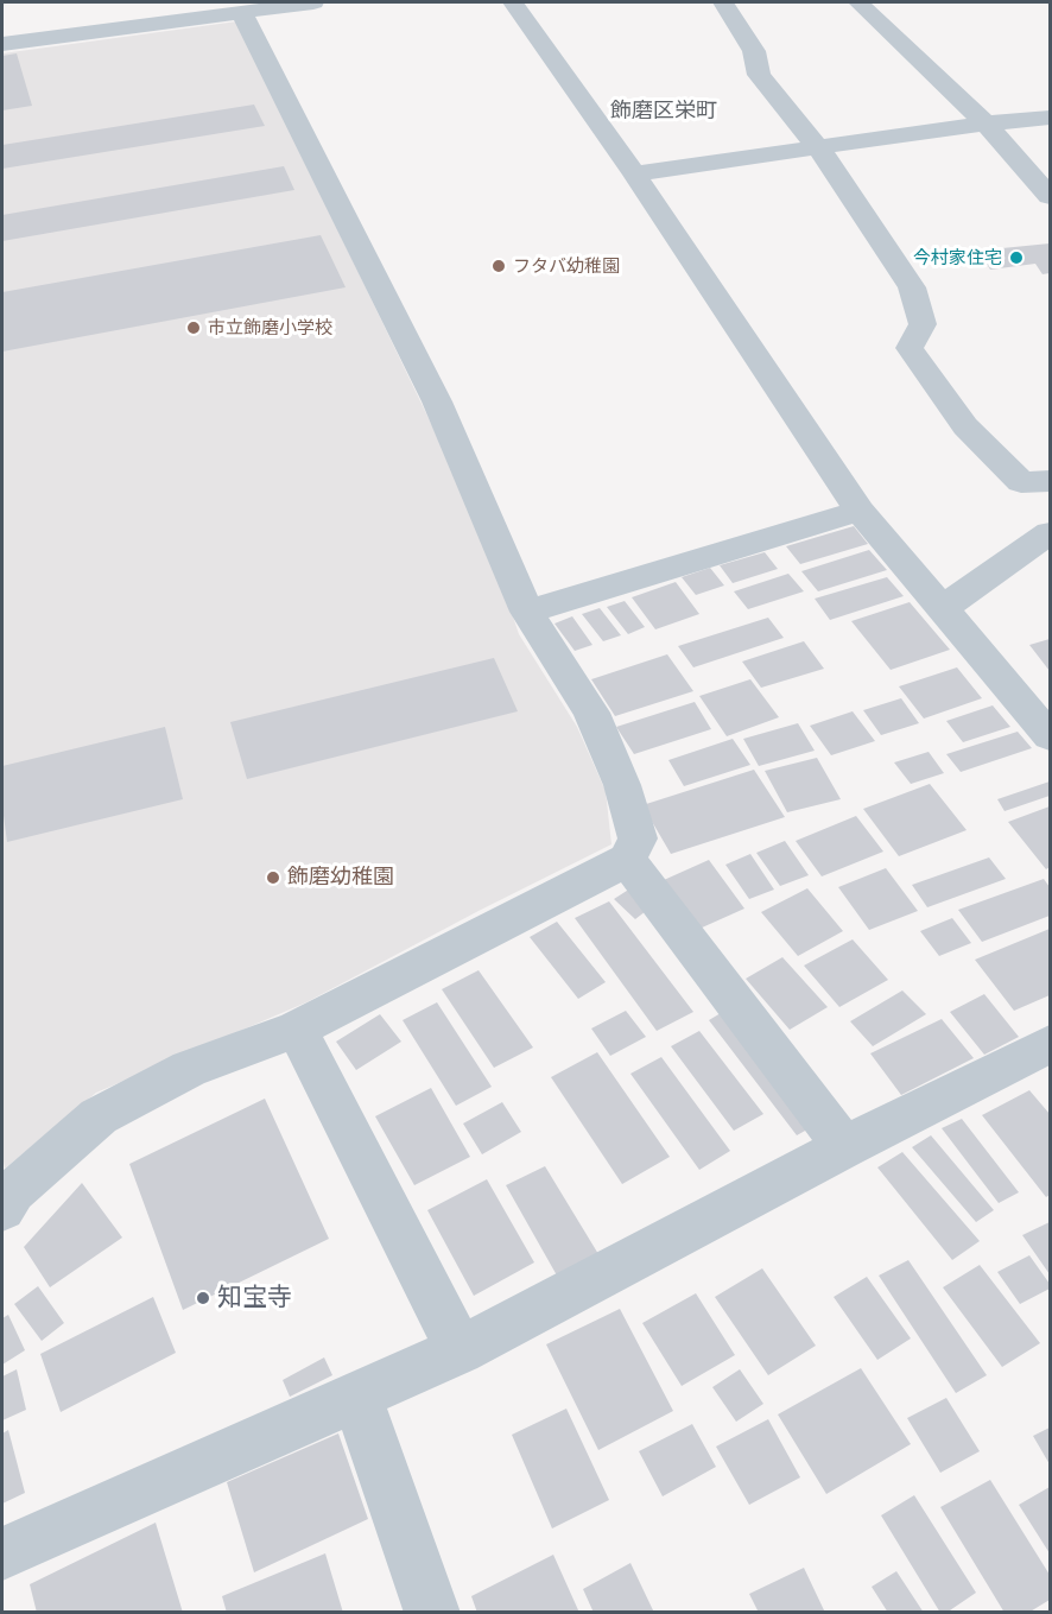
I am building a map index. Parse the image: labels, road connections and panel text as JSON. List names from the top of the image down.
{
  "districts": ["飾磨区栄町"],
  "places": [
    "今村家住宅",
    "フタバ幼稚園",
    "市立飾磨小学校",
    "飾磨幼稚園",
    "知宝寺"
  ]
}
